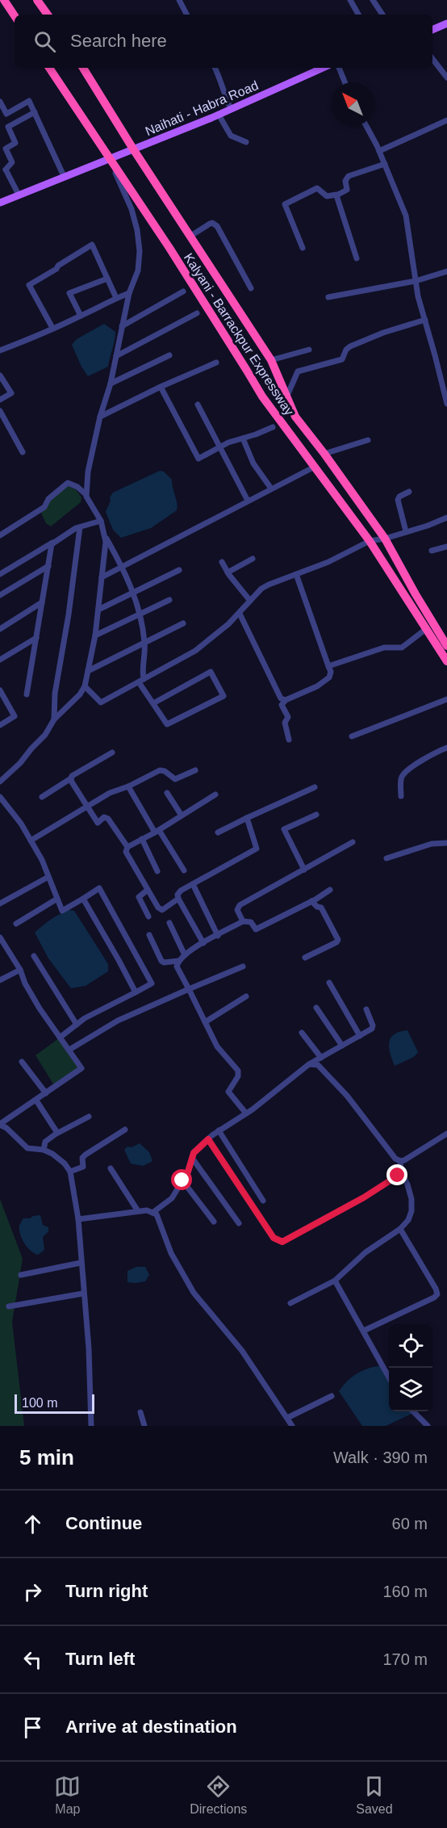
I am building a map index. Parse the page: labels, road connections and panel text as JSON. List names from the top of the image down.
{
  "streets": {
    "highway": ["Kalyani - Barrackpur Expressway"],
    "main road": ["Naihati - Habra Road"]
  },
  "crossings": [
    ["Naihati - Habra Road", "Kalyani - Barrackpur Expressway"]
  ],
  "scale_bar": "100 m",
  "north": "top left",
  "page": {
    "search": "Search here",
    "scale": "100 m",
    "heading": ["5 min", "Walk · 390 m"],
    "list": [
      ["Continue", "60 m"],
      ["Turn right", "160 m"],
      ["Turn left", "170 m"],
      "Arrive at destination"
    ],
    "nav": ["Map", "Directions", "Saved"]
  }
}
